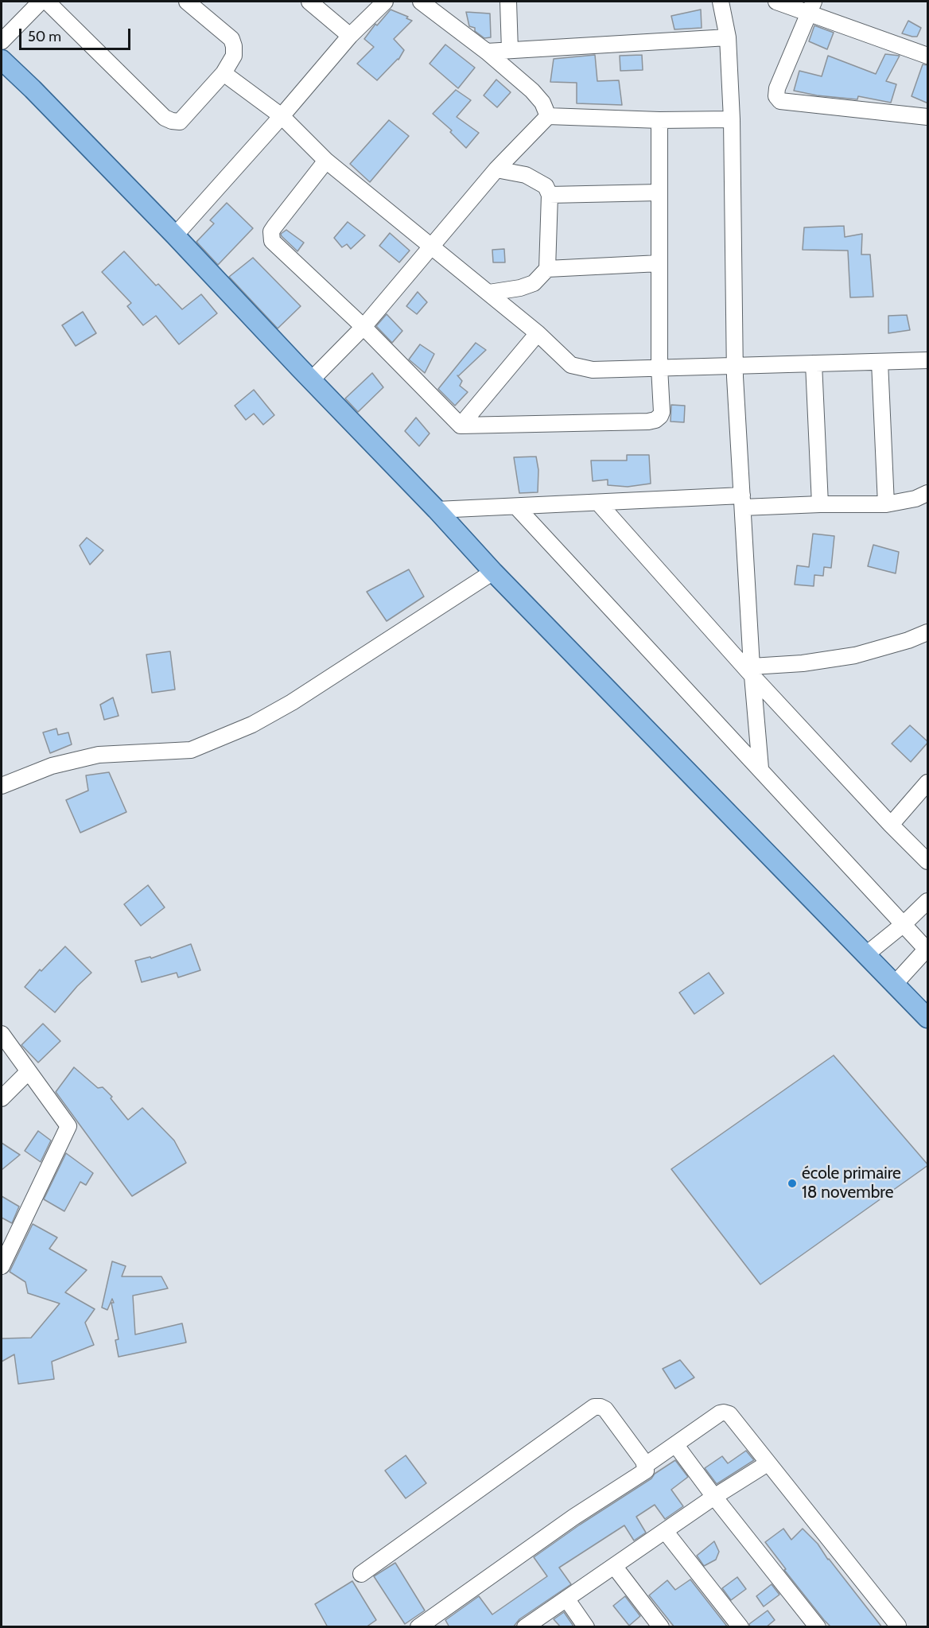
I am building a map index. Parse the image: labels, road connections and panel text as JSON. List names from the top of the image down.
{
  "places": ["école primaire 18 novembre"],
  "scale_bar": "50 m"
}
